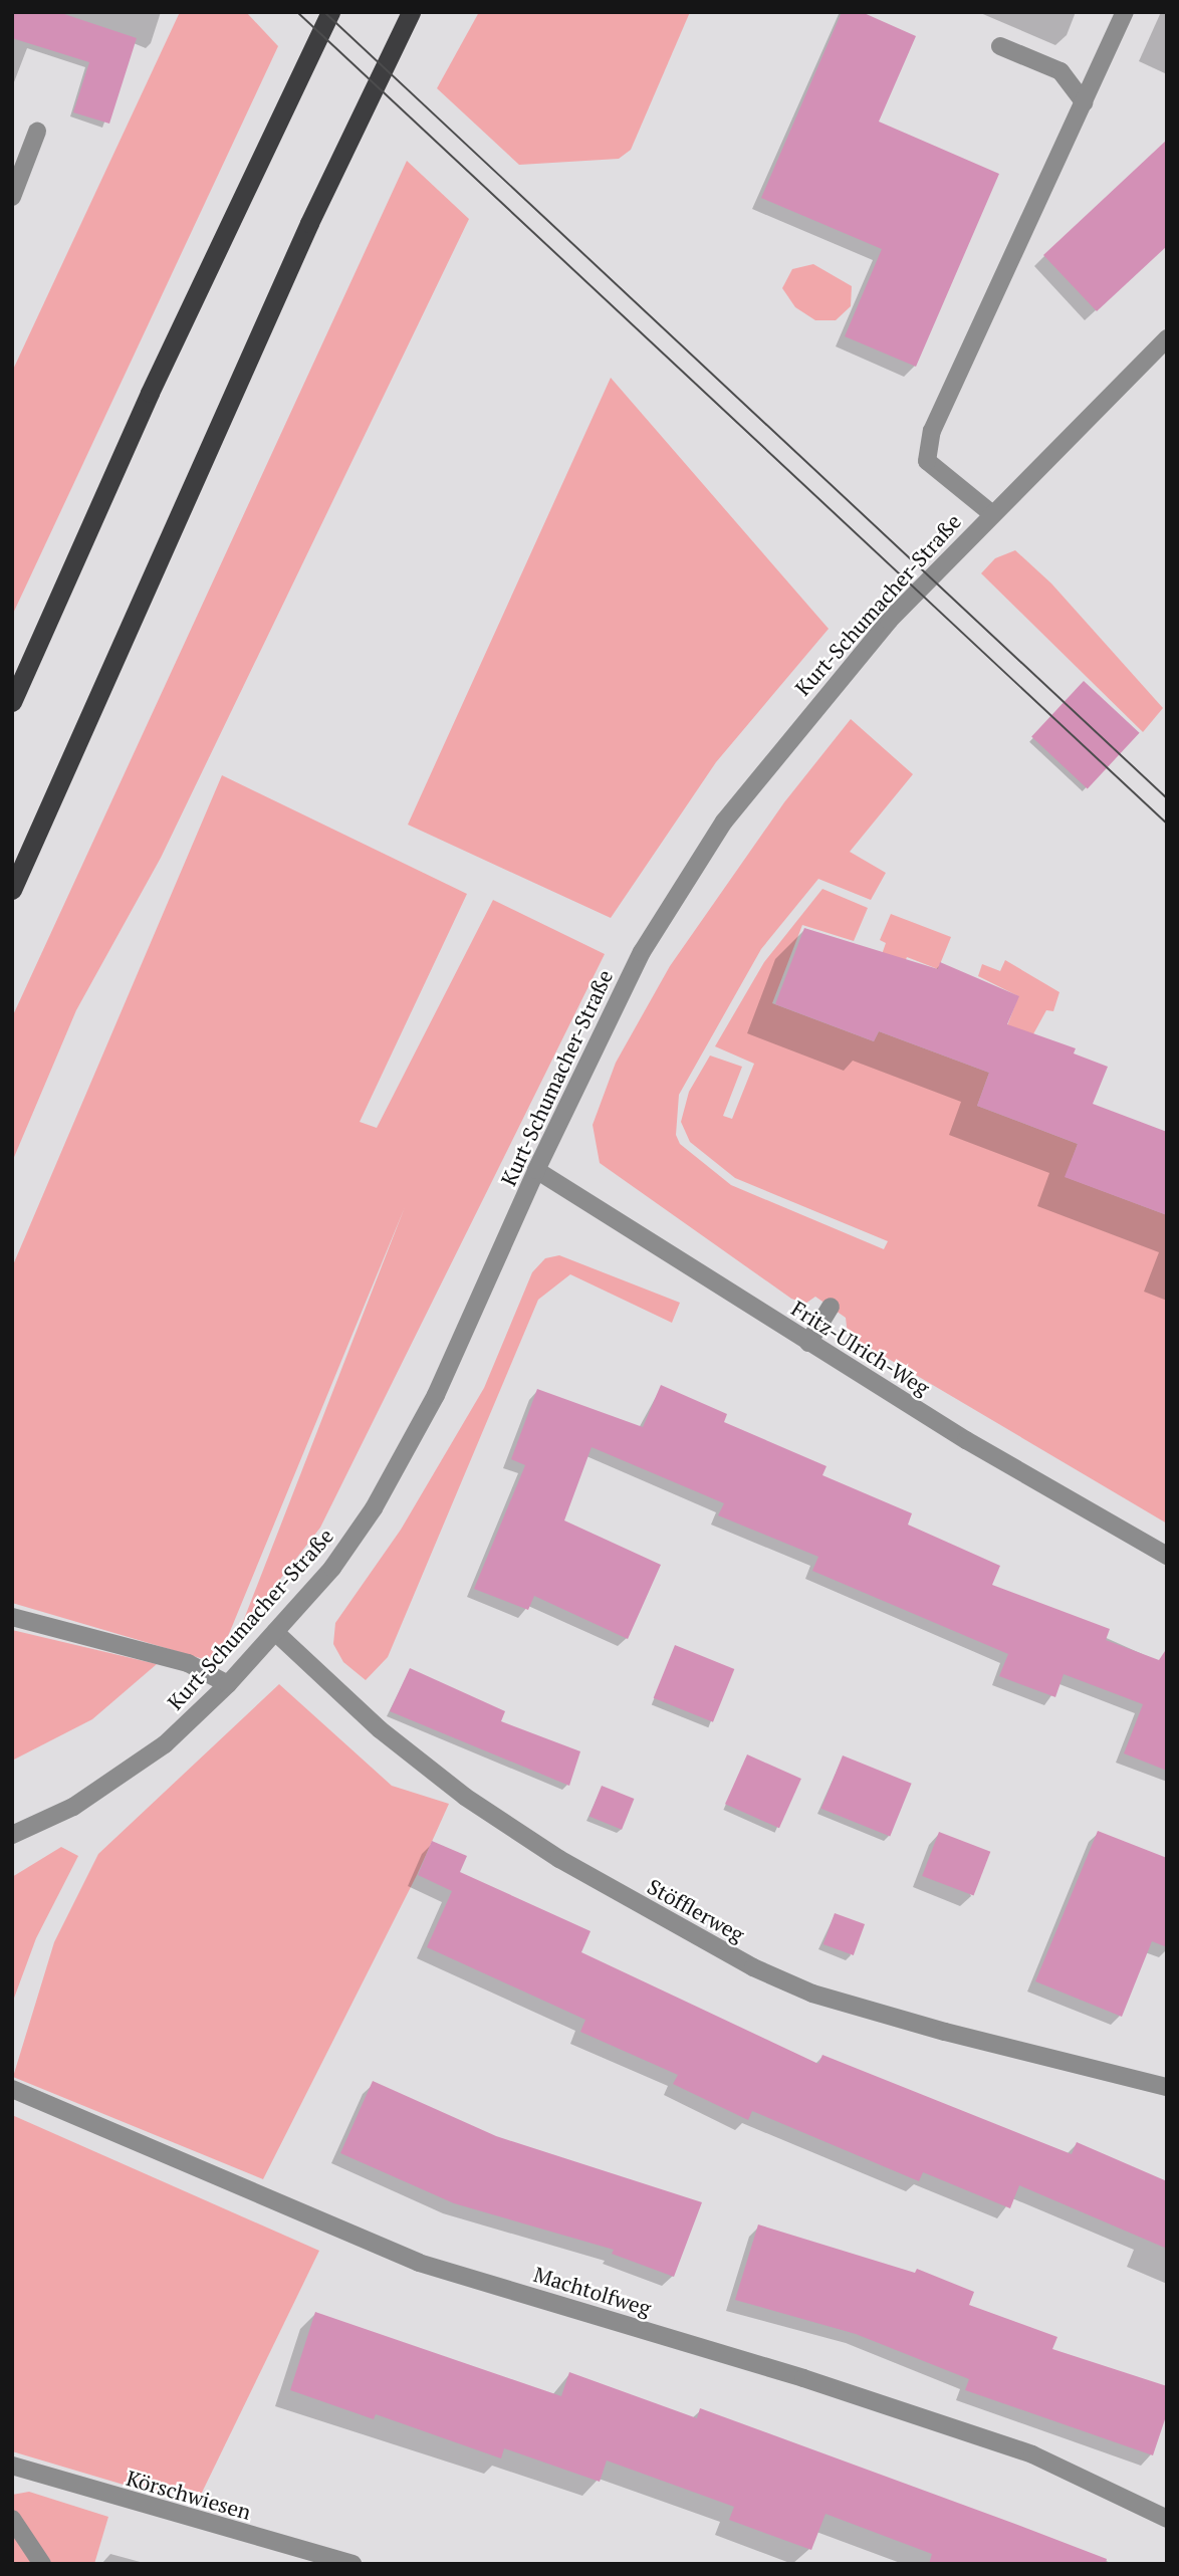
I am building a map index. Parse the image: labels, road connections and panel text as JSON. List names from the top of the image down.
{
  "streets": {
    "street": [
      "Kurt-Schumacher-Straße",
      "Fritz-Ulrich-Weg",
      "Stöfflerweg",
      "Machtolfweg",
      "Körschwiesen"
    ]
  },
  "crossings": [
    ["Kurt-Schumacher-Straße", "Fritz-Ulrich-Weg"],
    ["Kurt-Schumacher-Straße", "Stöfflerweg"]
  ]
}
